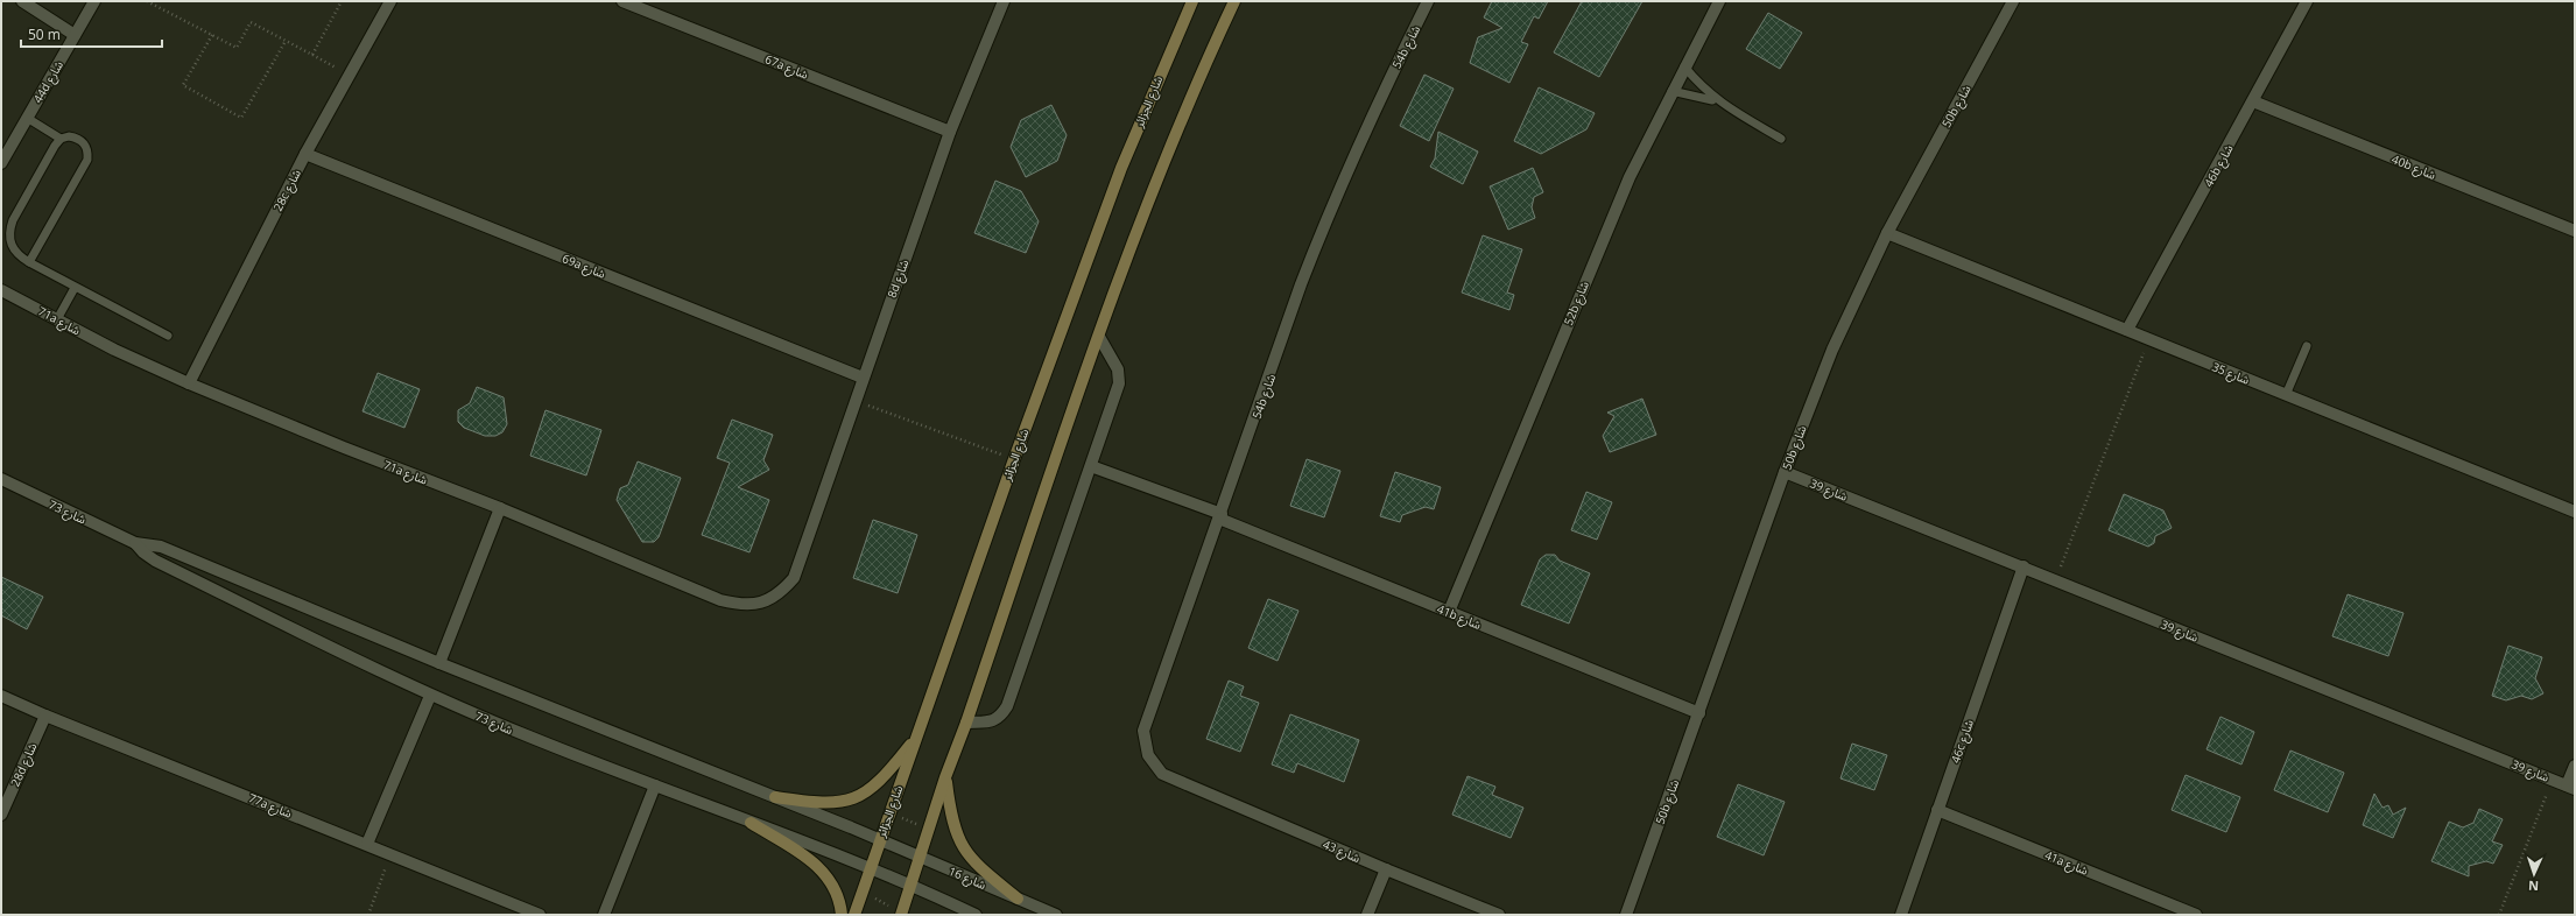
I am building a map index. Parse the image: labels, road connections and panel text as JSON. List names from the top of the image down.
{
  "streets": {
    "main road": ["شارع الجزائر"],
    "street": [
      "54b شارع",
      "67a شارع",
      "44d شارع",
      "50b شارع",
      "46b شارع",
      "40b شارع",
      "28c شارع",
      "69a شارع",
      "8d شارع",
      "52b شارع",
      "71a شارع",
      "شارع 35",
      "شارع 39",
      "شارع 73",
      "41b شارع",
      "46c شارع",
      "28d شارع",
      "77a شارع",
      "شارع 43",
      "41a شارع",
      "شارع 16"
    ]
  },
  "crossings": [
    ["54b شارع", "41b شارع"],
    ["54b شارع", "شارع 43"],
    ["67a شارع", "8d شارع"],
    ["شارع الجزائر", "شارع 73"],
    ["شارع الجزائر", "شارع 16"],
    ["50b شارع", "شارع 35"],
    ["50b شارع", "شارع 39"],
    ["50b شارع", "41b شارع"],
    ["46b شارع", "40b شارع"],
    ["46b شارع", "شارع 35"],
    ["28c شارع", "69a شارع"],
    ["28c شارع", "71a شارع"],
    ["69a شارع", "8d شارع"],
    ["8d شارع", "71a شارع"],
    ["52b شارع", "41b شارع"],
    ["شارع 39", "46c شارع"],
    ["شارع 73", "شارع 16"],
    ["46c شارع", "41a شارع"],
    ["28d شارع", "77a شارع"]
  ],
  "scale_bar": "50 m",
  "north": "bottom"
}
